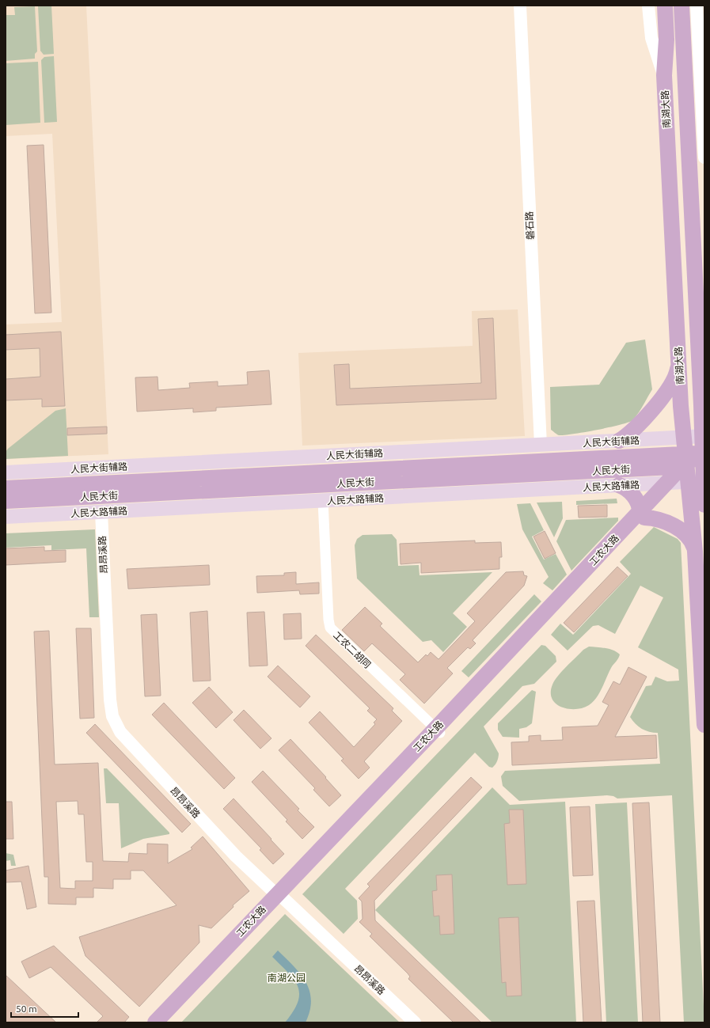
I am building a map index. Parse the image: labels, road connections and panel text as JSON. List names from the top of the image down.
{
  "streets": {
    "main road": [
      "南湖大路",
      "人民大街辅路",
      "人民大街",
      "人民大路辅路",
      "工农大路"
    ],
    "street": ["磐石路", "昂昂溪路", "工农二胡同"]
  },
  "crossings": [
    ["南湖大路", "人民大街辅路"],
    ["南湖大路", "人民大街"],
    ["南湖大路", "人民大路辅路"],
    ["南湖大路", "工农大路"],
    ["磐石路", "人民大街辅路"],
    ["人民大街", "人民大路辅路"],
    ["人民大街", "工农大路"],
    ["人民大路辅路", "工农大路"],
    ["人民大路辅路", "昂昂溪路"],
    ["人民大路辅路", "工农二胡同"],
    ["工农大路", "昂昂溪路"],
    ["工农大路", "工农二胡同"]
  ],
  "parks": ["南湖公园"],
  "scale_bar": "50 m"
}
